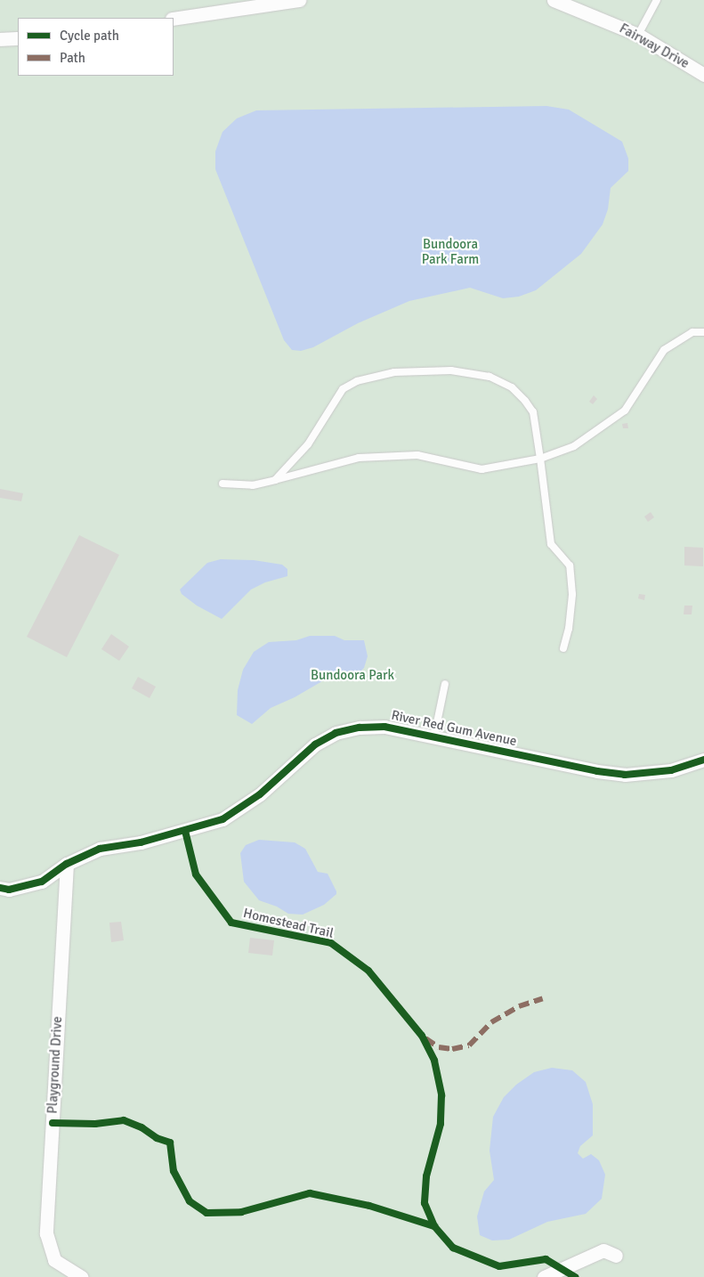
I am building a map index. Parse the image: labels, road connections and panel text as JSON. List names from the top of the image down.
{
  "streets": {
    "street": ["Fairway Drive", "River Red Gum Avenue", "Playground Drive"],
    "cycle path": ["Homestead Trail"]
  },
  "crossings": [
    ["River Red Gum Avenue", "Playground Drive"]
  ],
  "parks": ["Bundoora Park Farm", "Bundoora Park"],
  "legend": ["Cycle path", "Path"]
}
